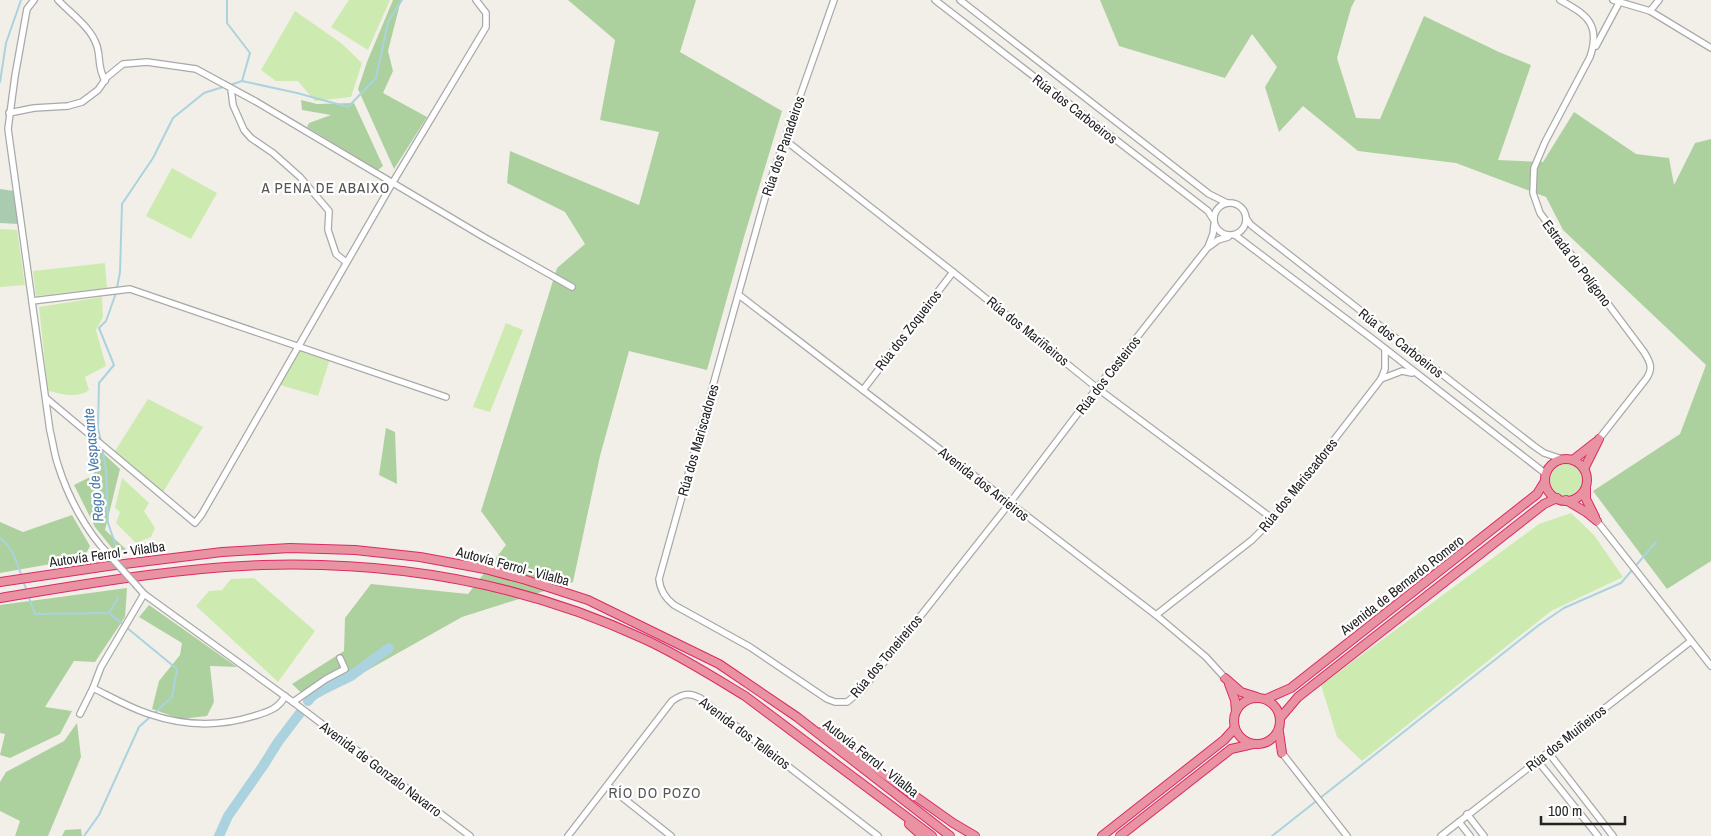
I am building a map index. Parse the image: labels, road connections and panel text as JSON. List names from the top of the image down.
{
  "streets": {
    "highway": ["Autovía Ferrol - Vilalba", "Avenida de Bernardo Romero"],
    "street": [
      "Rúa dos Carboeiros",
      "Rúa dos Panadeiros",
      "Estrada do Polígono",
      "Rúa dos Zoqueiros",
      "Rúa dos Mariñeiros",
      "Rúa dos Cesteiros",
      "Rúa dos Mariscadores",
      "Avenida dos Arrieiros",
      "Rúa dos Toneireiros",
      "Avenida dos Telleiros",
      "Rúa dos Muiñeiros",
      "Avenida de Gonzalo Navarro"
    ]
  },
  "crossings": [
    ["Rúa dos Carboeiros", "Rúa dos Cesteiros"],
    ["Rúa dos Carboeiros", "Rúa dos Mariscadores"],
    ["Rúa dos Carboeiros", "Avenida de Bernardo Romero"],
    ["Rúa dos Panadeiros", "Rúa dos Mariñeiros"],
    ["Rúa dos Panadeiros", "Rúa dos Mariscadores"],
    ["Rúa dos Panadeiros", "Avenida dos Arrieiros"],
    ["Rúa dos Zoqueiros", "Rúa dos Mariñeiros"],
    ["Rúa dos Zoqueiros", "Avenida dos Arrieiros"],
    ["Rúa dos Mariñeiros", "Rúa dos Cesteiros"],
    ["Rúa dos Mariñeiros", "Rúa dos Mariscadores"],
    ["Rúa dos Cesteiros", "Avenida dos Arrieiros"],
    ["Rúa dos Cesteiros", "Rúa dos Toneireiros"],
    ["Rúa dos Mariscadores", "Avenida dos Arrieiros"],
    ["Rúa dos Mariscadores", "Rúa dos Toneireiros"],
    ["Avenida dos Arrieiros", "Rúa dos Toneireiros"]
  ],
  "districts": ["A PENA DE ABAIXO", "RÍO DO POZO"],
  "water": ["Rego de Vespasante"],
  "scale_bar": "100 m"
}
